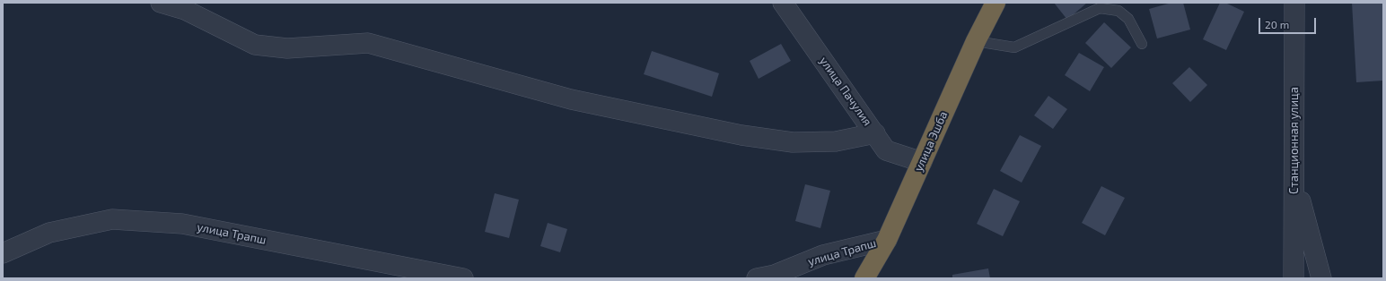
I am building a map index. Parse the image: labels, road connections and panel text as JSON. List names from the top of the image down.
{
  "streets": {
    "highway": ["улица Эшба"],
    "street": ["улица Пачулия", "Станционная улица", "улица Трапш"]
  },
  "crossings": [
    ["улица Пачулия", "улица Эшба"],
    ["улица Эшба", "улица Трапш"]
  ],
  "scale_bar": "20 m"
}
